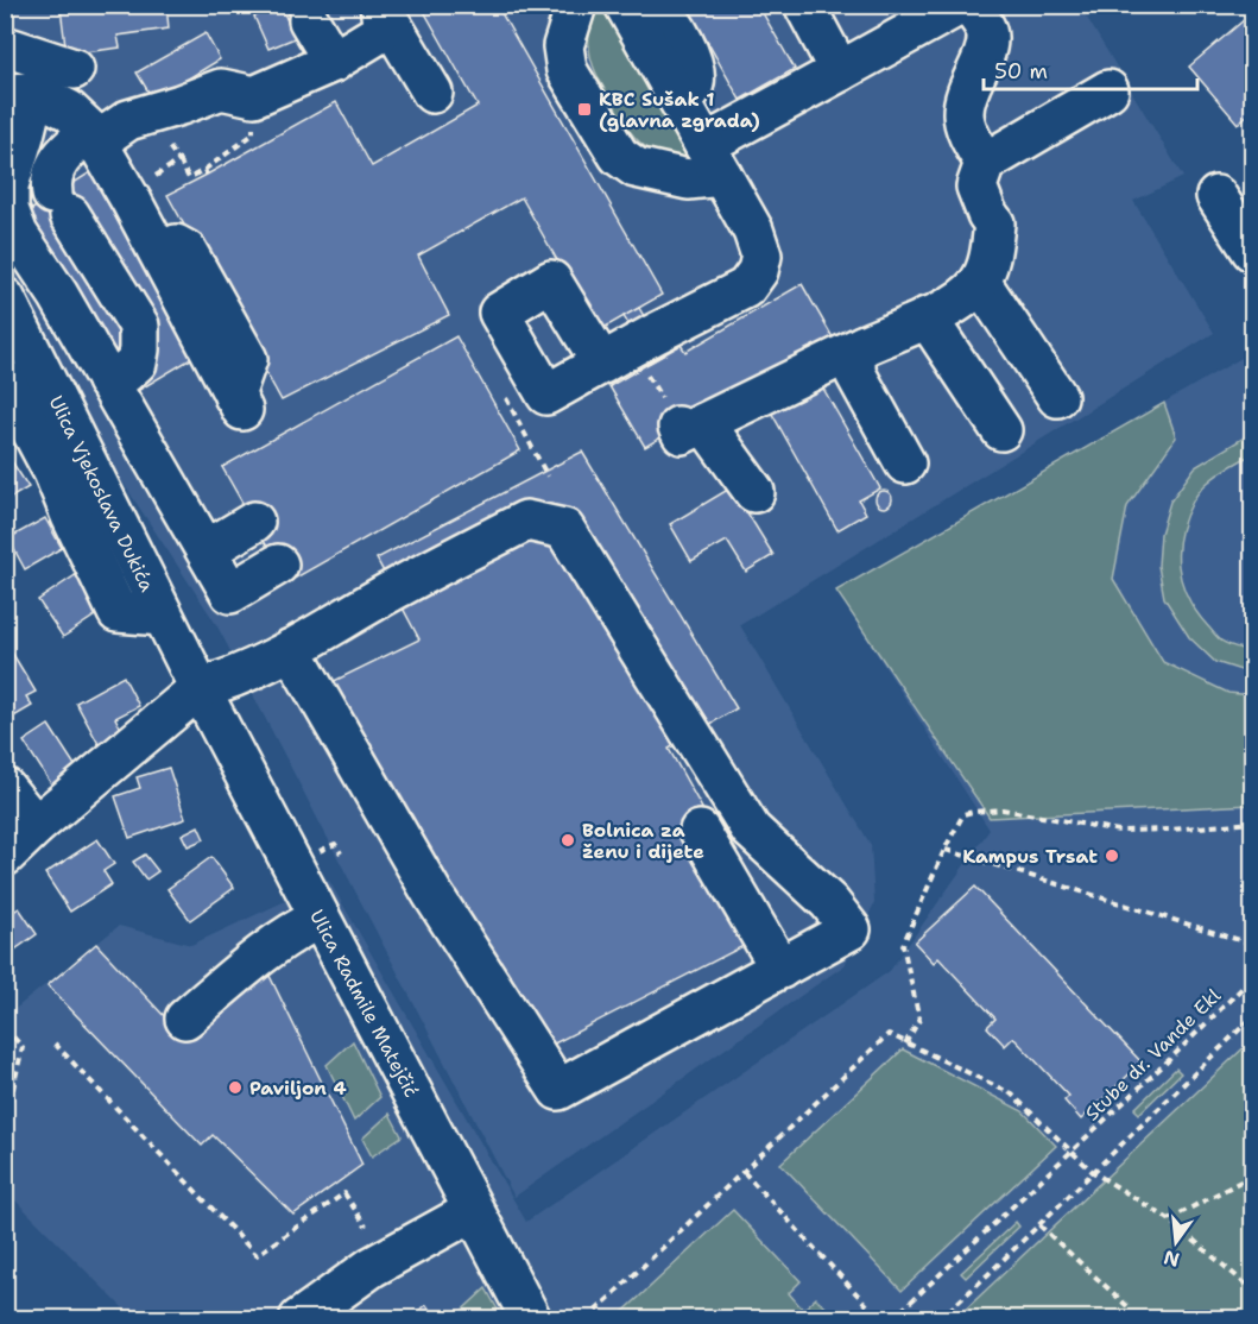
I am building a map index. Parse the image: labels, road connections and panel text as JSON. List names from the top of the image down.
{
  "streets": {
    "street": ["Ulica Vjekoslava Dukića", "Ulica Radmile Matejčić"],
    "path": ["Stube dr. Vande Ekl"]
  },
  "crossings": [
    ["Ulica Vjekoslava Dukića", "Ulica Radmile Matejčić"]
  ],
  "places": {
    "transit": ["KBC Sušak 1 (glavna zgrada)"],
    "other": ["Bolnica za ženu i dijete", "Kampus Trsat", "Paviljon 4"]
  },
  "scale_bar": "50 m",
  "north": "bottom"
}
